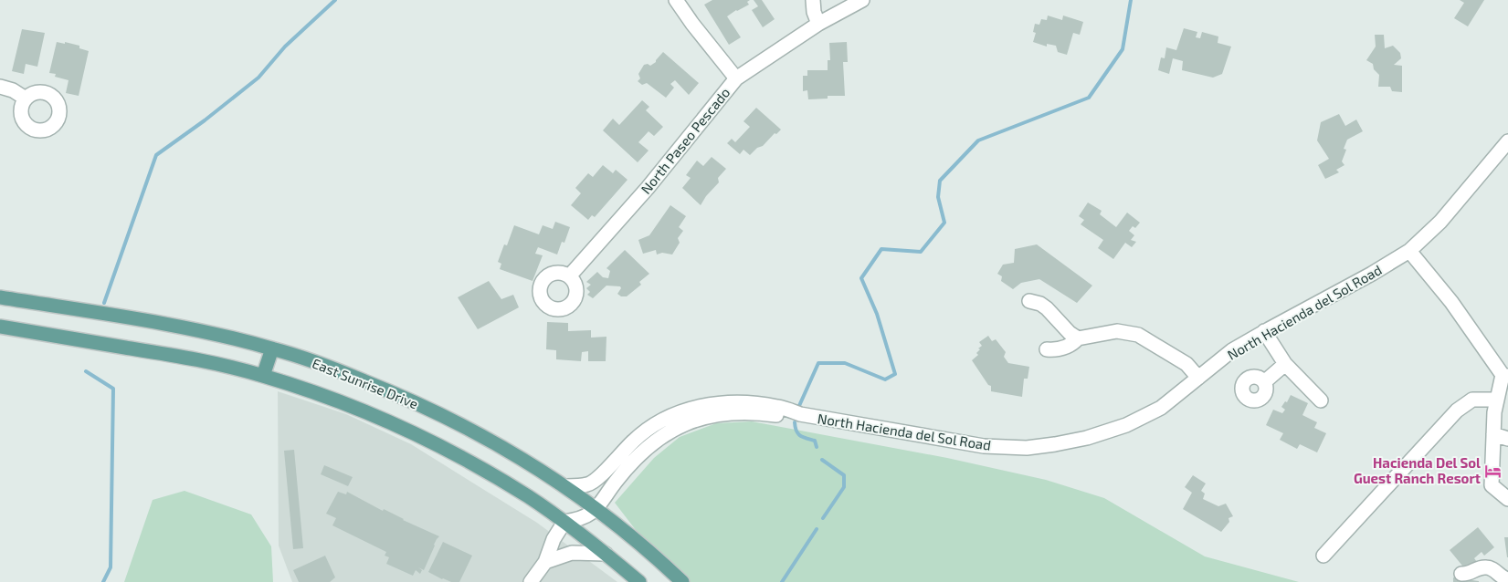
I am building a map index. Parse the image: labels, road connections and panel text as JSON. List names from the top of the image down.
{
  "streets": {
    "main road": ["East Sunrise Drive"],
    "street": ["North Paseo Pescado", "North Hacienda del Sol Road"]
  },
  "crossings": [
    ["North Hacienda del Sol Road", "East Sunrise Drive"]
  ],
  "places": {
    "hotel": ["Hacienda Del Sol Guest Ranch Resort"]
  }
}
